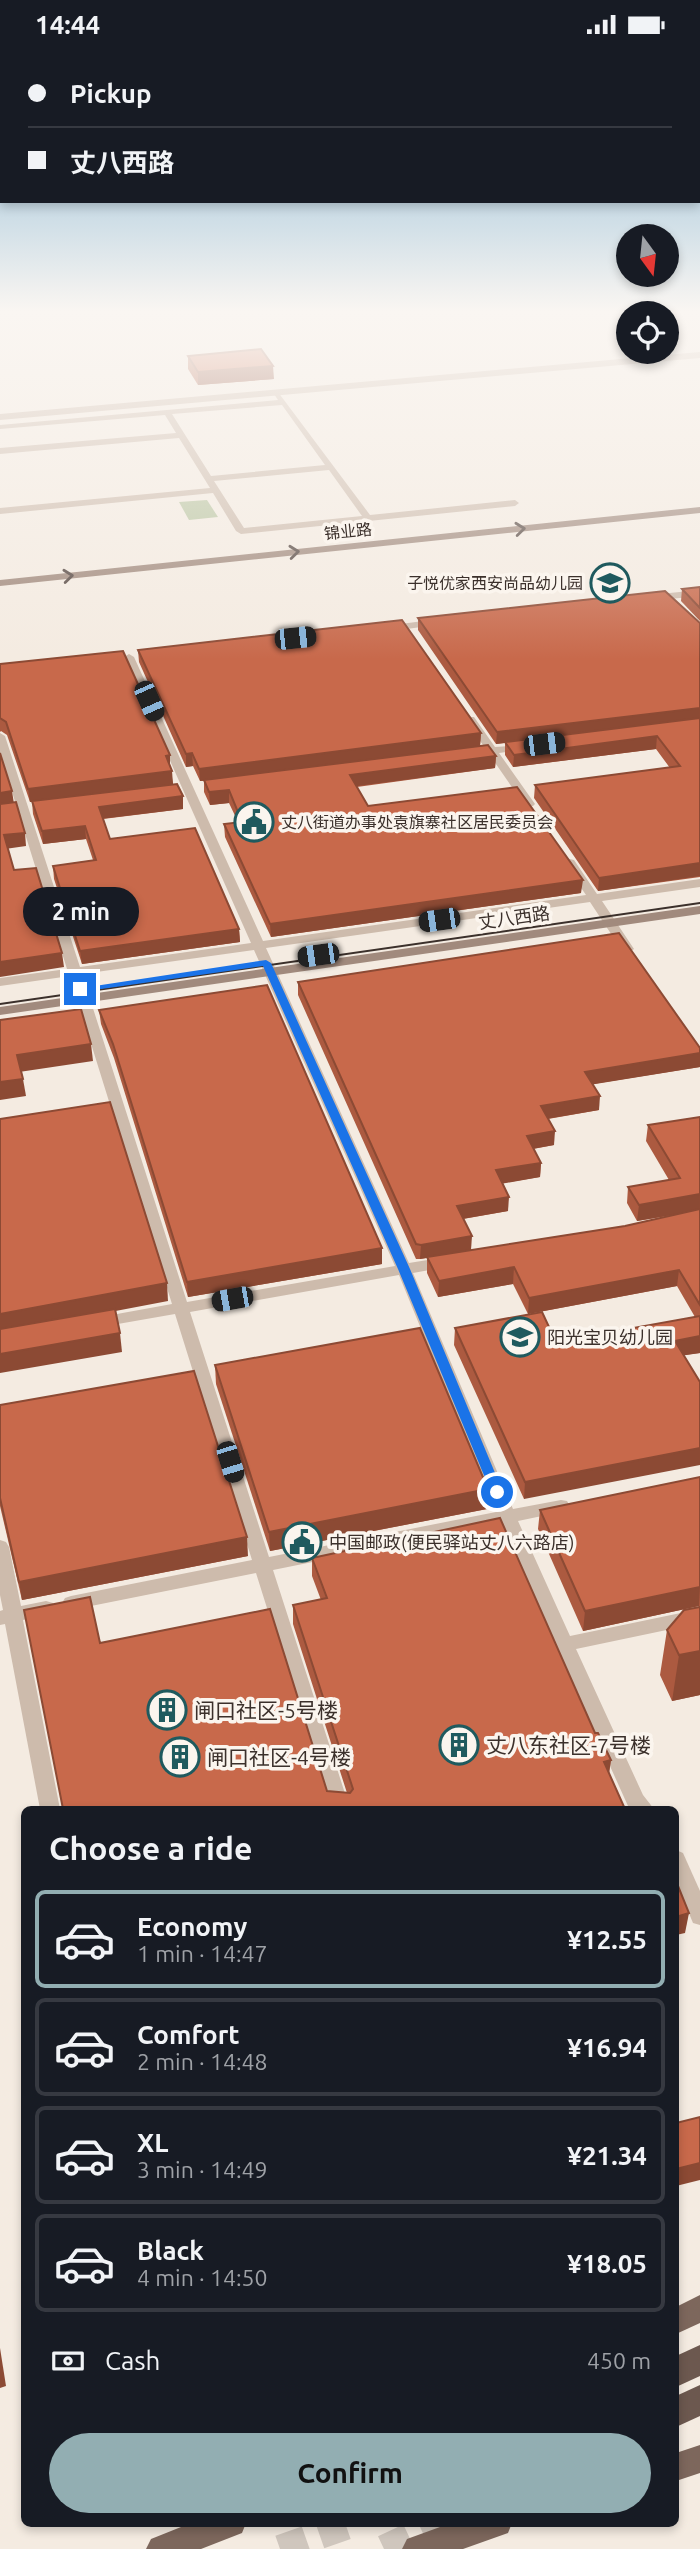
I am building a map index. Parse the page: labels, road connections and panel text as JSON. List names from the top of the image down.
{
  "streets": {
    "main road": ["锦业路", "丈八西路"]
  },
  "places": {
    "school or university": ["子悦优家西安尚品幼儿园", "阳光宝贝幼儿园"],
    "public building": ["丈八街道办事处袁旗寨社区居民委员会", "中国邮政(便民驿站丈八六路店)"],
    "building": ["闸口社区-5号楼", "丈八东社区-7号楼", "闸口社区-4号楼"]
  },
  "north": "bottom",
  "page": {
    "status": "14:44",
    "banner": ["Pickup", "丈八西路"],
    "bubble": "2 min",
    "heading": "Choose a ride",
    "list": [
      {
        "name": "Economy",
        "note": "1 min · 14:47",
        "value": "¥12.55"
      },
      {
        "name": "Comfort",
        "note": "2 min · 14:48",
        "value": "¥16.94"
      },
      {
        "name": "XL",
        "note": "3 min · 14:49",
        "value": "¥21.34"
      },
      {
        "name": "Black",
        "note": "4 min · 14:50",
        "value": "¥18.05"
      }
    ],
    "pay": ["Cash", "450 m"],
    "buttons": "Confirm"
  }
}
